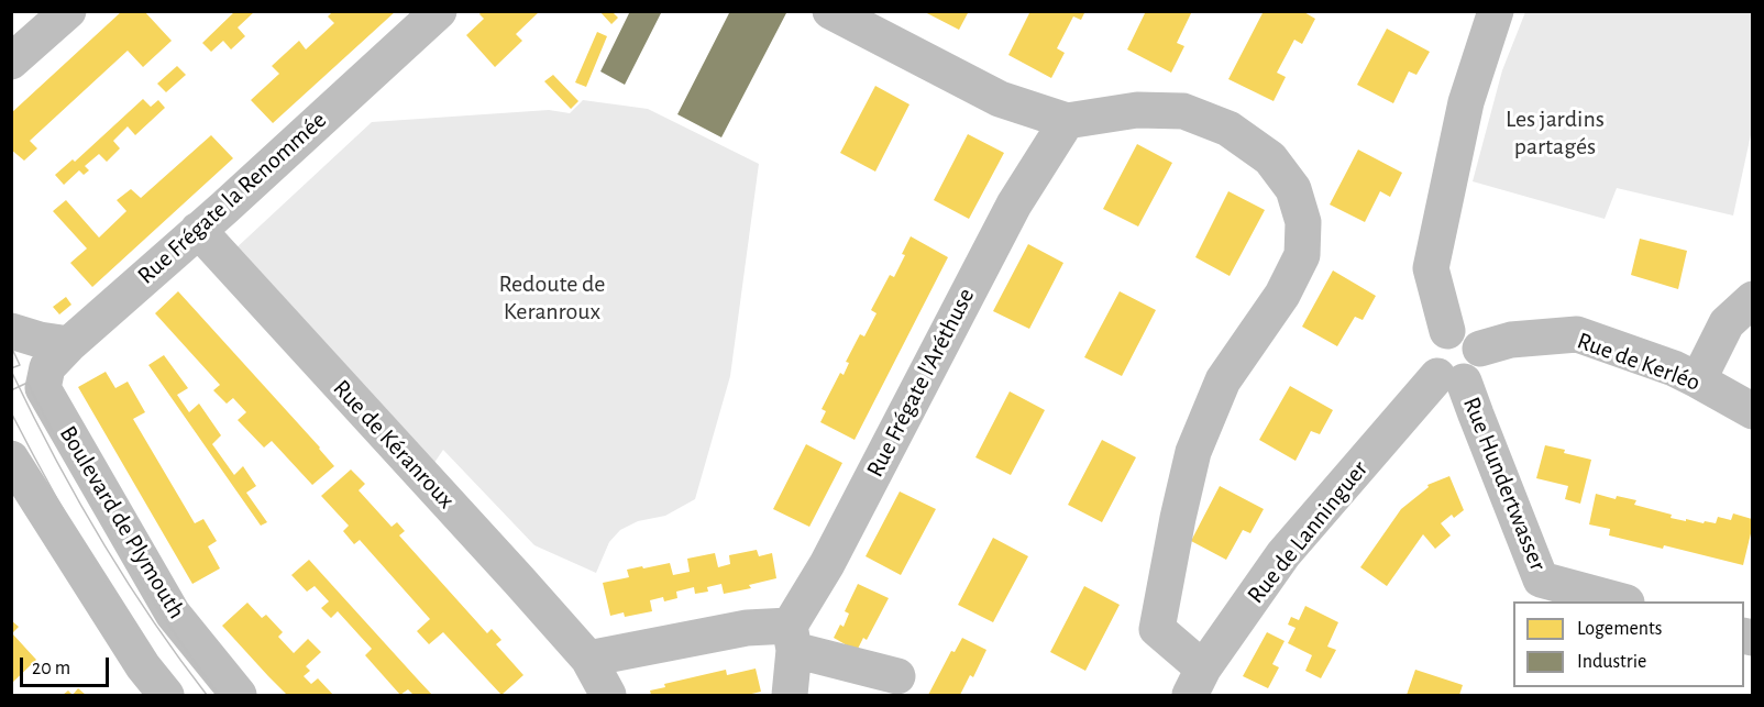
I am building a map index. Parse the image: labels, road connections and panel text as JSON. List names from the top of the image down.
{
  "streets": {
    "street": [
      "Rue Frégate la Renommée",
      "Rue de Kerléo",
      "Rue Frégate l'Aréthuse",
      "Rue de Kéranroux",
      "Rue Hundertwasser",
      "Boulevard de Plymouth",
      "Rue de Lanninguer"
    ]
  },
  "crossings": [
    ["Rue Frégate la Renommée", "Rue de Kéranroux"],
    ["Rue Frégate la Renommée", "Boulevard de Plymouth"],
    ["Rue de Kerléo", "Rue Hundertwasser"],
    ["Rue de Kerléo", "Rue de Lanninguer"],
    ["Rue Hundertwasser", "Rue de Lanninguer"]
  ],
  "parks": ["Les jardins partagés", "Redoute de Keranroux"],
  "legend": ["Logements", "Industrie"],
  "scale_bar": "20 m"
}
